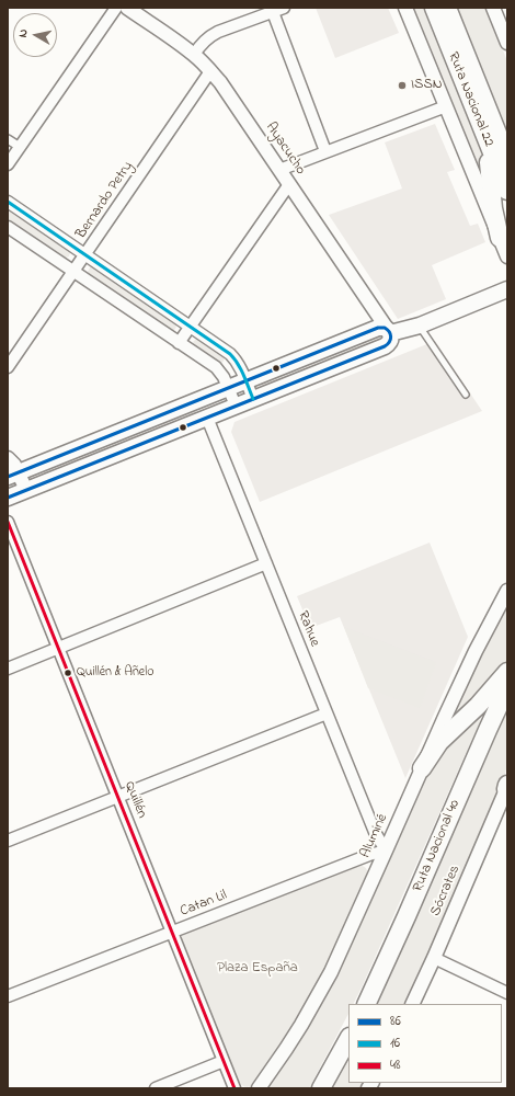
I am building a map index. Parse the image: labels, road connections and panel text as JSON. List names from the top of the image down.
{
  "streets": {
    "main road": ["Ruta Nacional 22", "Ruta Nacional 40"],
    "street": [
      "Ayacucho",
      "Bernardo Petry",
      "Rahue",
      "Quillén",
      "Aluminé",
      "Sócrates",
      "Catan Lil"
    ]
  },
  "crossings": [
    ["Ayacucho", "Bernardo Petry"],
    ["Rahue", "Aluminé"],
    ["Rahue", "Catan Lil"],
    ["Quillén", "Catan Lil"],
    ["Aluminé", "Catan Lil"]
  ],
  "parks": ["Plaza España"],
  "places": ["ISSN", "Quillén & Añelo"],
  "lines": ["transit line 16", "transit line 86", "transit line 48"],
  "legend": ["86", "16", "48"],
  "north": "left"
}
